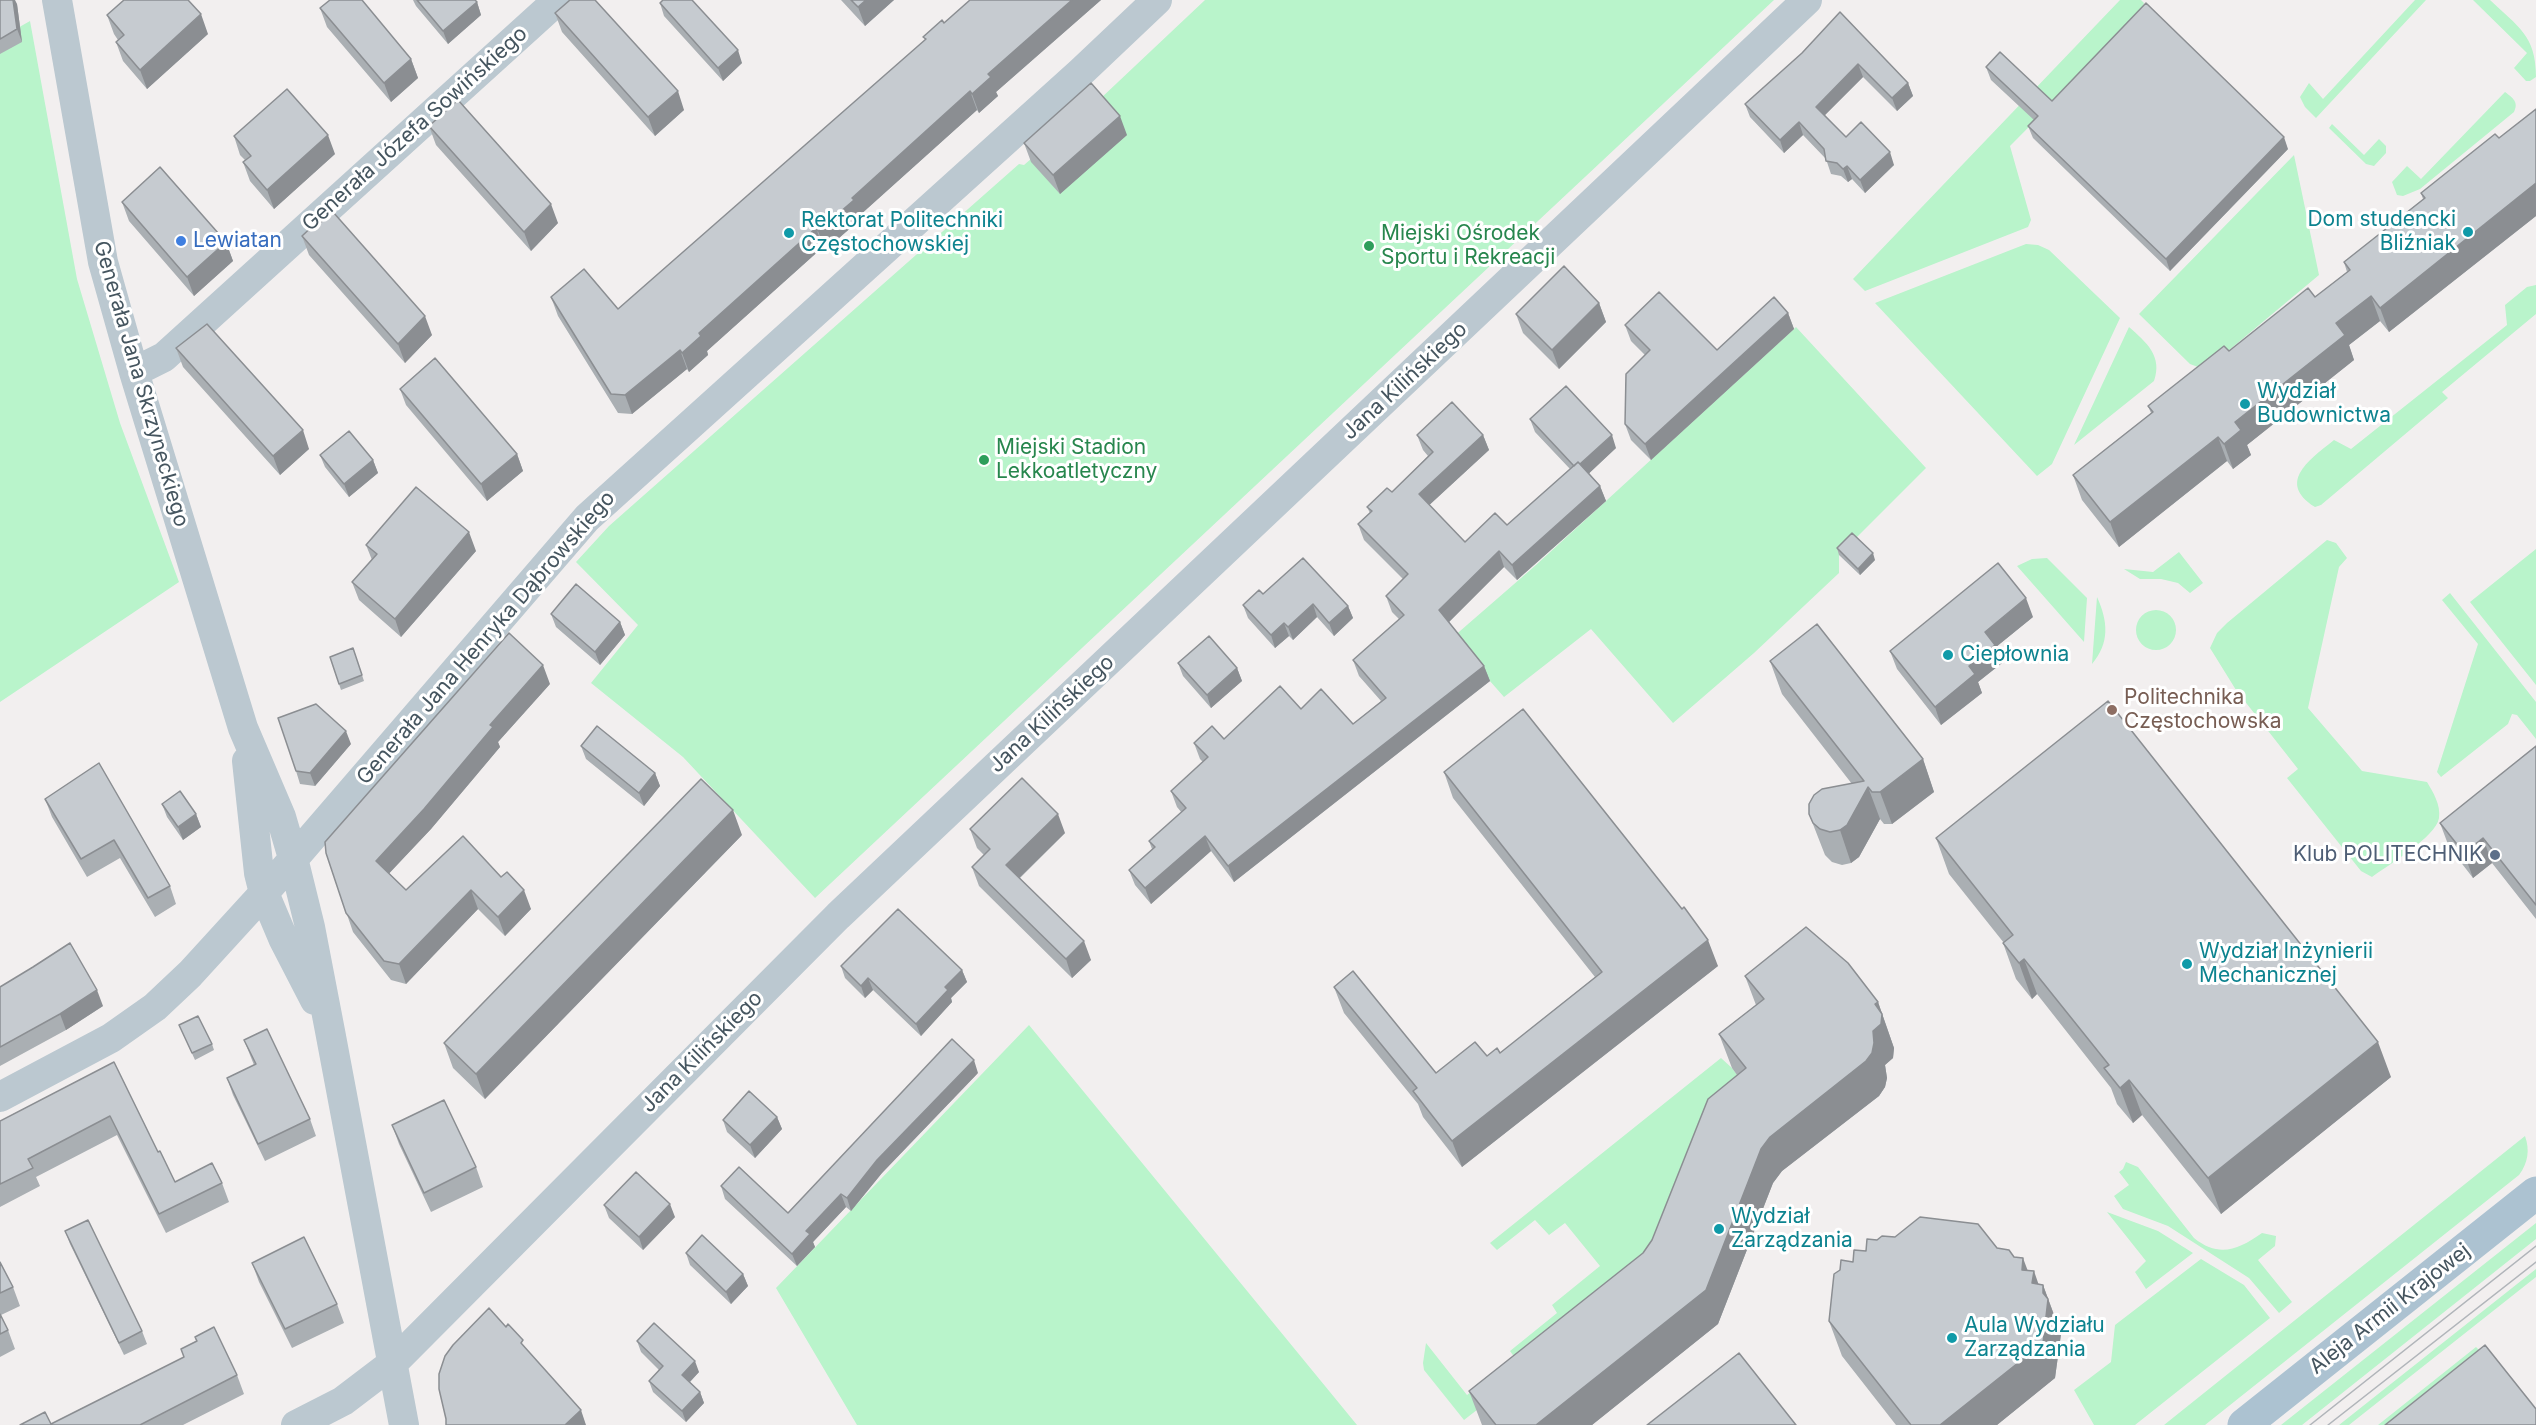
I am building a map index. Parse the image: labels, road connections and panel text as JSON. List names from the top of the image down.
{
  "streets": {
    "main road": ["Aleja Armii Krajowej"],
    "street": [
      "Generała Józefa Sowińskiego",
      "Jana Kilińskiego",
      "Generała Jana Skrzyneckiego",
      "Generała Jana Henryka Dąbrowskiego"
    ]
  },
  "crossings": [
    ["Generała Józefa Sowińskiego", "Generała Jana Skrzyneckiego"],
    ["Jana Kilińskiego", "Generała Jana Skrzyneckiego"],
    ["Generała Jana Skrzyneckiego", "Generała Jana Henryka Dąbrowskiego"]
  ],
  "places": [
    "Dom studencki Bliźniak",
    "Rektorat Politechniki Częstochowskiej",
    "Lewiatan",
    "Miejski Ośrodek Sportu i Rekreacji",
    "Wydział Budownictwa",
    "Miejski Stadion Lekkoatletyczny",
    "Ciepłownia",
    "Politechnika Częstochowska",
    "Klub POLITECHNIK",
    "Wydział Inżynierii Mechanicznej",
    "Wydział Zarządzania",
    "Aula Wydziału Zarządzania"
  ]
}
